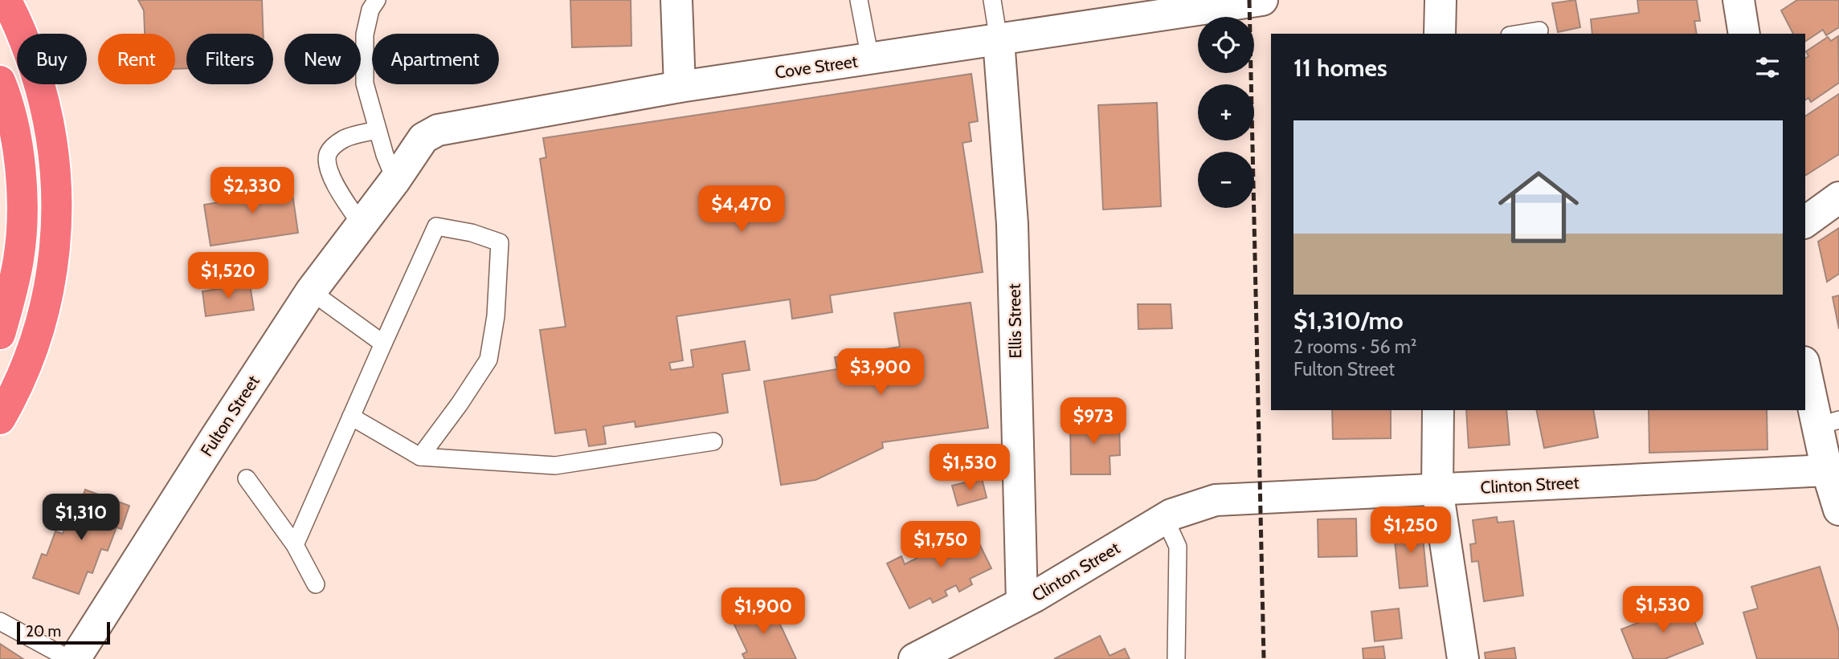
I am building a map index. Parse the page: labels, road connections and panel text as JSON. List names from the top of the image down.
{
  "streets": {
    "street": [
      "Cove Street",
      "Ellis Street",
      "Fulton Street",
      "Clinton Street"
    ]
  },
  "crossings": [
    ["Cove Street", "Ellis Street"],
    ["Cove Street", "Fulton Street"],
    ["Ellis Street", "Clinton Street"]
  ],
  "scale_bar": "20 m",
  "page": {
    "map_buttons": ["+", "−"],
    "chip": [
      "Buy",
      "Rent",
      "Filters",
      "New",
      "Apartment"
    ],
    "heading": "11 homes",
    "list": [
      {
        "name": "$1,310/mo",
        "note": "2 rooms · 56 m² · Fulton Street"
      }
    ],
    "price": [
      "$2,330",
      "$4,470",
      "$1,520",
      "$3,900",
      "$973",
      "$1,530",
      "$1,310",
      "$1,250",
      "$1,750",
      "$1,530",
      "$1,900"
    ],
    "scale": "20 m"
  }
}
